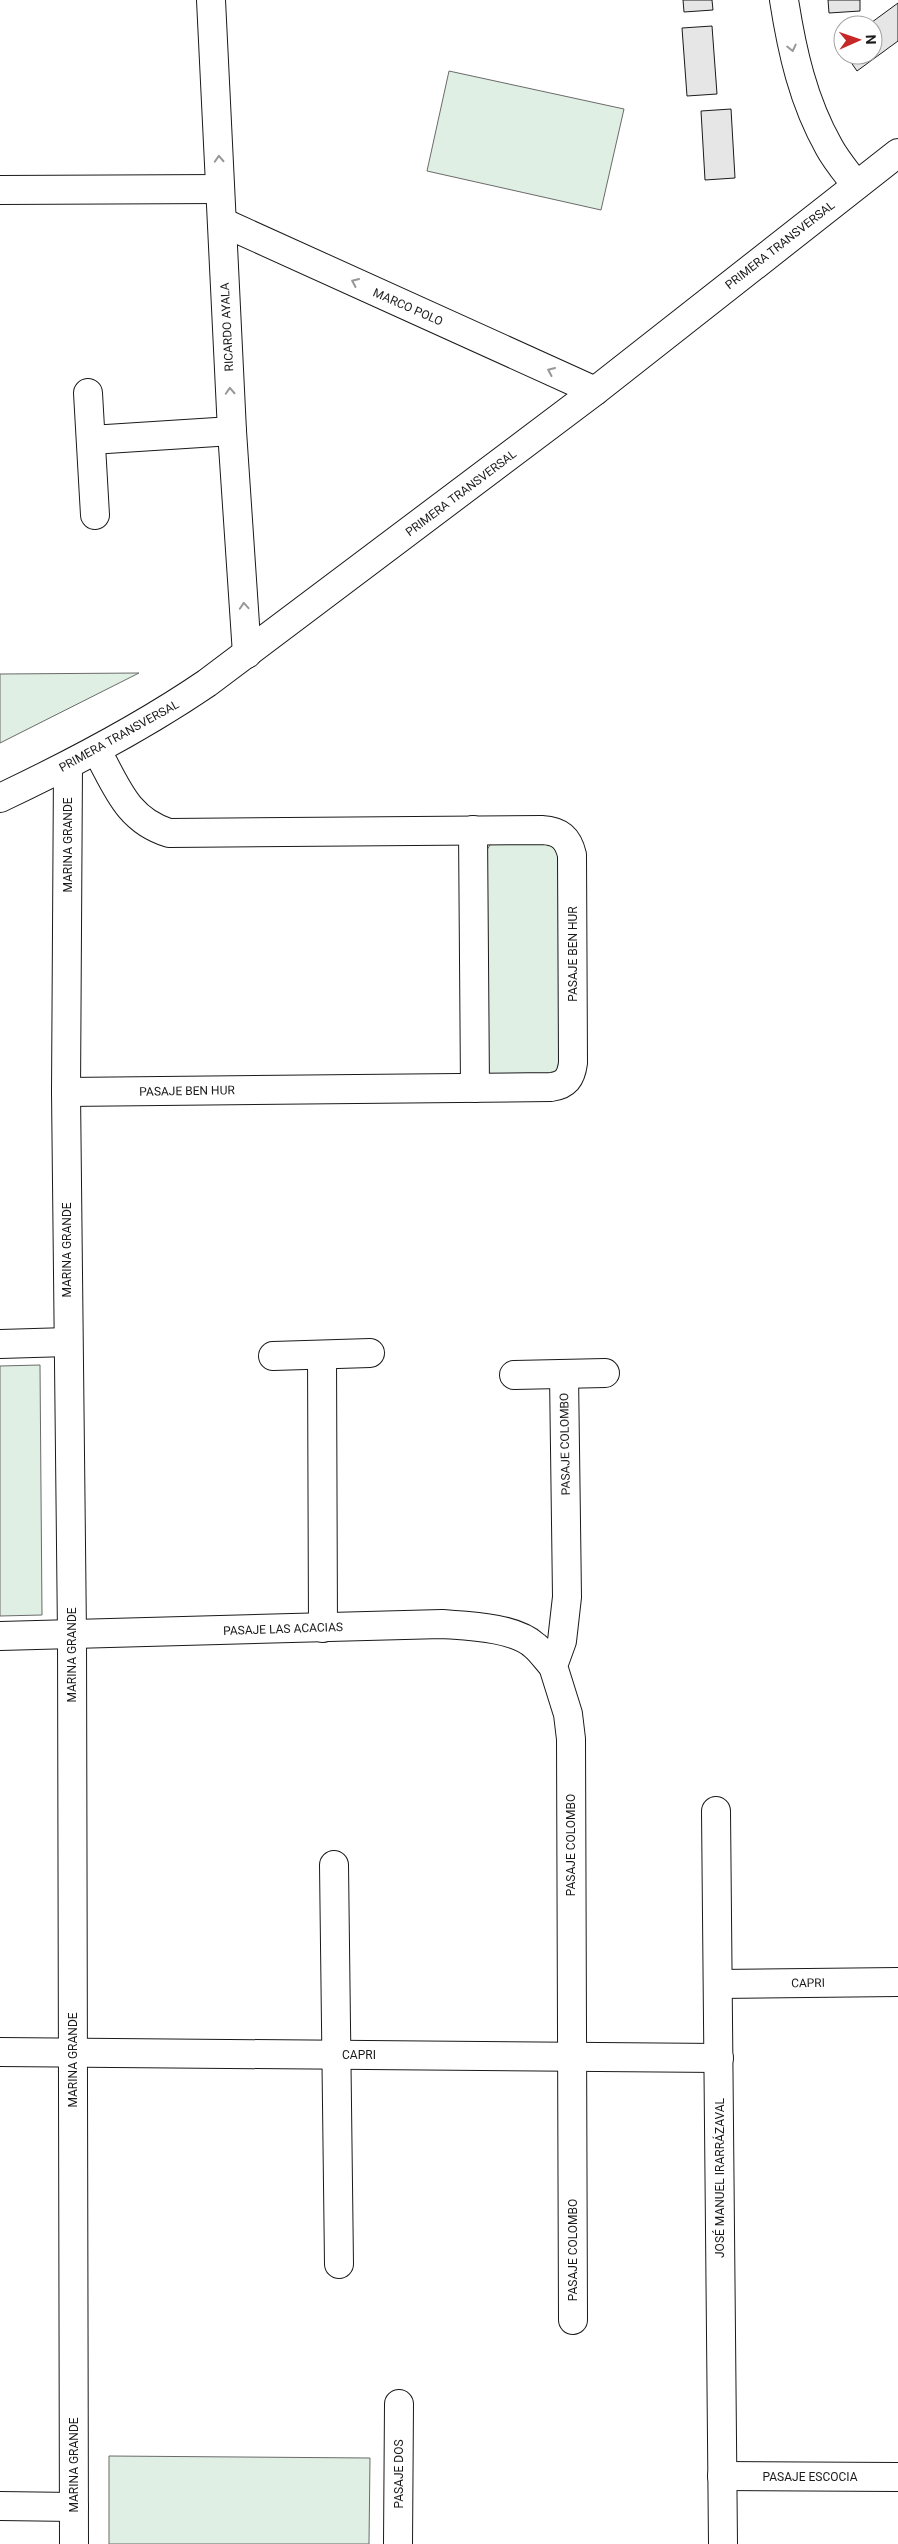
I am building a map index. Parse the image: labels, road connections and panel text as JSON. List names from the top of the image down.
{
  "streets": {
    "street": [
      "PRIMERA TRANSVERSAL",
      "MARCO POLO",
      "RICARDO AYALA",
      "MARINA GRANDE",
      "PASAJE BEN HUR",
      "PASAJE COLOMBO",
      "PASAJE LAS ACACIAS",
      "CAPRI",
      "JOSÉ MANUEL IRARRÁZAVAL",
      "PASAJE DOS",
      "PASAJE ESCOCIA"
    ]
  },
  "crossings": [
    ["PRIMERA TRANSVERSAL", "MARCO POLO"],
    ["PRIMERA TRANSVERSAL", "RICARDO AYALA"],
    ["PRIMERA TRANSVERSAL", "MARINA GRANDE"],
    ["PRIMERA TRANSVERSAL", "PASAJE BEN HUR"],
    ["MARCO POLO", "RICARDO AYALA"],
    ["MARINA GRANDE", "PASAJE BEN HUR"],
    ["MARINA GRANDE", "PASAJE LAS ACACIAS"],
    ["MARINA GRANDE", "CAPRI"],
    ["PASAJE COLOMBO", "PASAJE LAS ACACIAS"],
    ["PASAJE COLOMBO", "CAPRI"],
    ["CAPRI", "JOSÉ MANUEL IRARRÁZAVAL"],
    ["JOSÉ MANUEL IRARRÁZAVAL", "PASAJE ESCOCIA"]
  ],
  "one_way": ["MARCO POLO", "RICARDO AYALA"],
  "north": "right"
}
